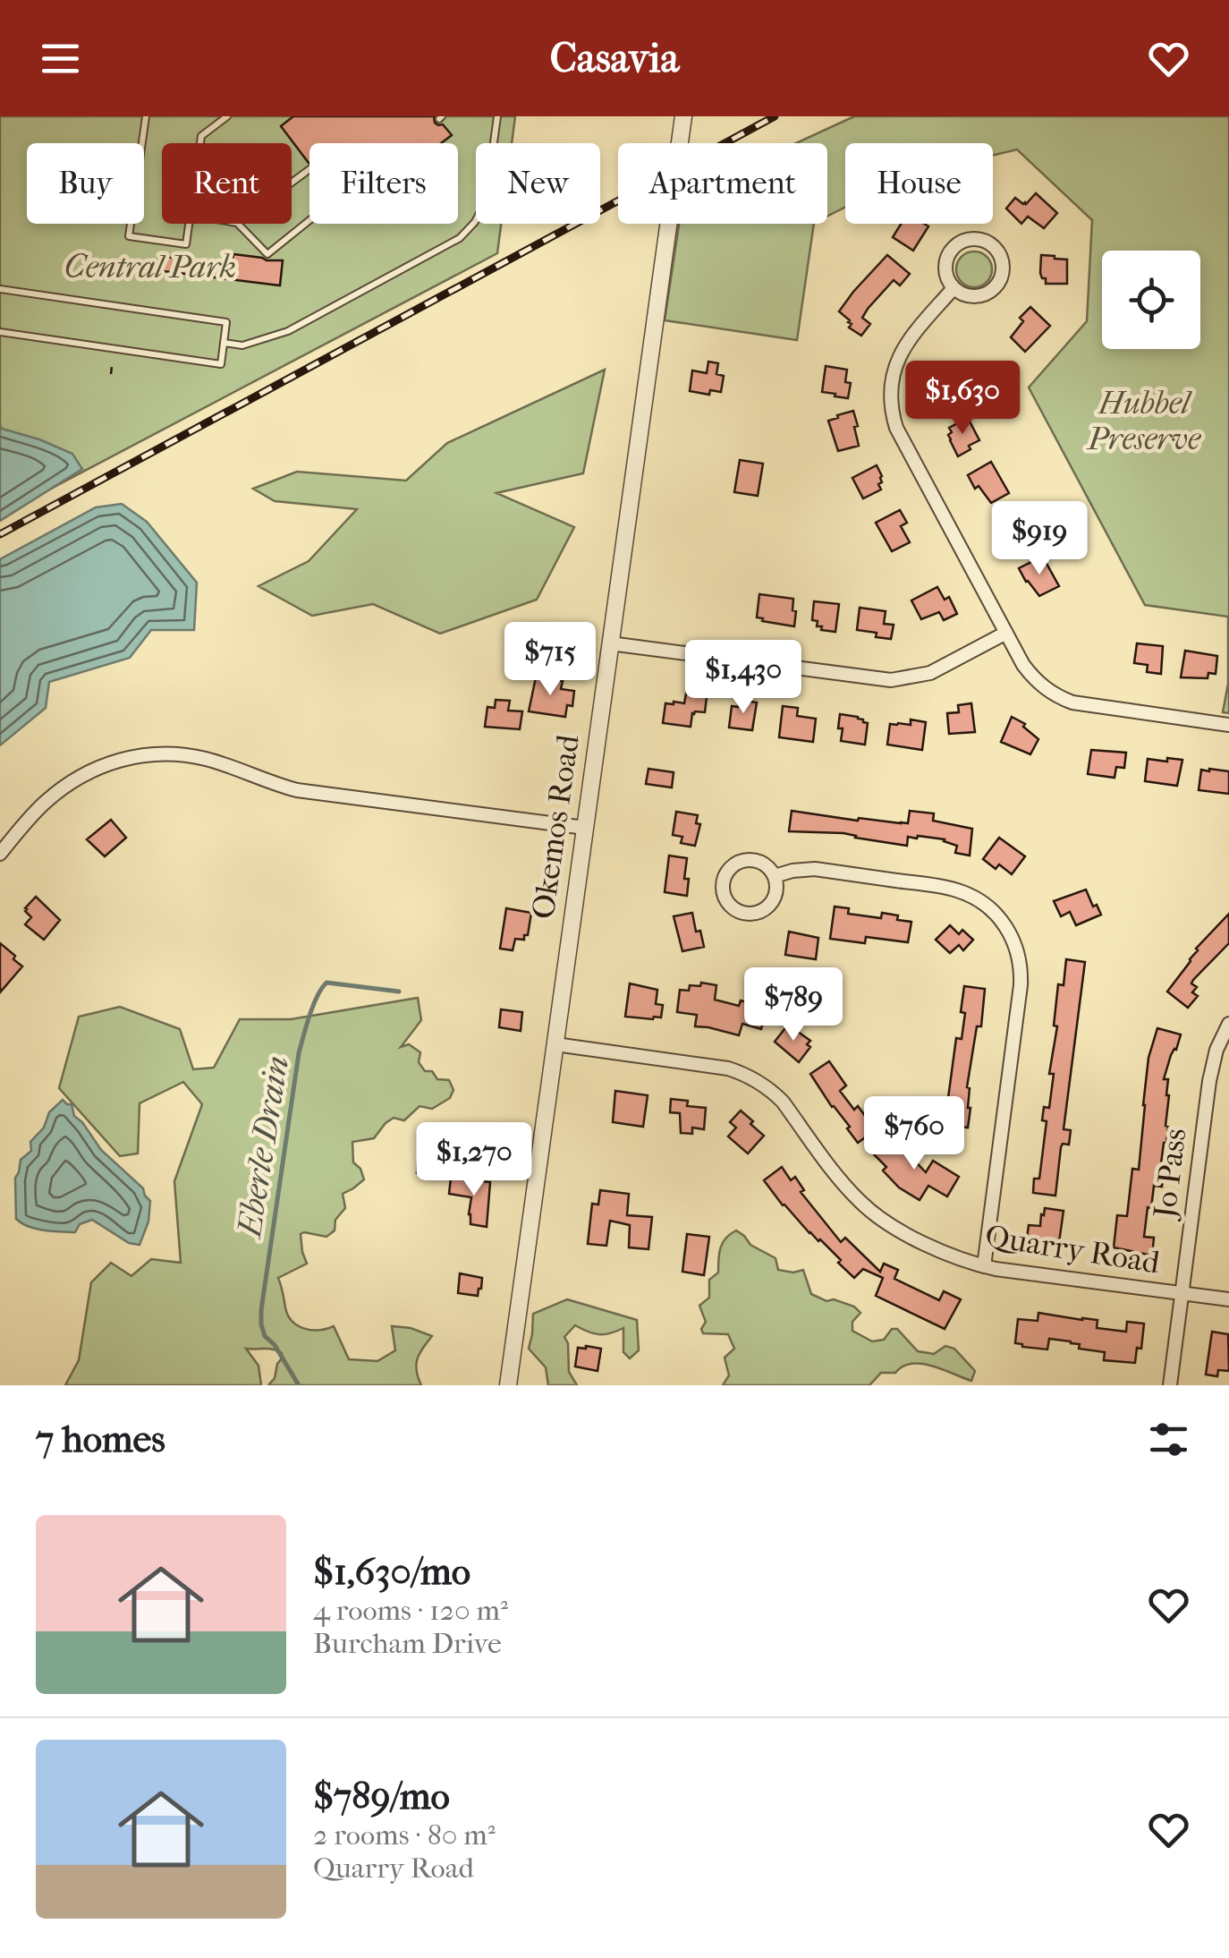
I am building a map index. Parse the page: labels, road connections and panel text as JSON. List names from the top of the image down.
{
  "streets": {
    "street": ["Okemos Road", "Jo Pass", "Quarry Road"]
  },
  "crossings": [
    ["Okemos Road", "Quarry Road"],
    ["Jo Pass", "Quarry Road"]
  ],
  "water": ["Eberle Drain"],
  "parks": ["Central Park", "Hubbel Preserve"],
  "page": {
    "header": "Casavia",
    "chip": [
      "Buy",
      "Rent",
      "Filters",
      "New",
      "Apartment",
      "House"
    ],
    "price": [
      "$1,630",
      "$919",
      "$715",
      "$1,430",
      "$789",
      "$760",
      "$1,270"
    ],
    "heading": "7 homes",
    "list": [
      {
        "name": "$1,630/mo",
        "note": "4 rooms · 120 m² · Burcham Drive"
      },
      {
        "name": "$789/mo",
        "note": "2 rooms · 80 m² · Quarry Road"
      }
    ]
  }
}
